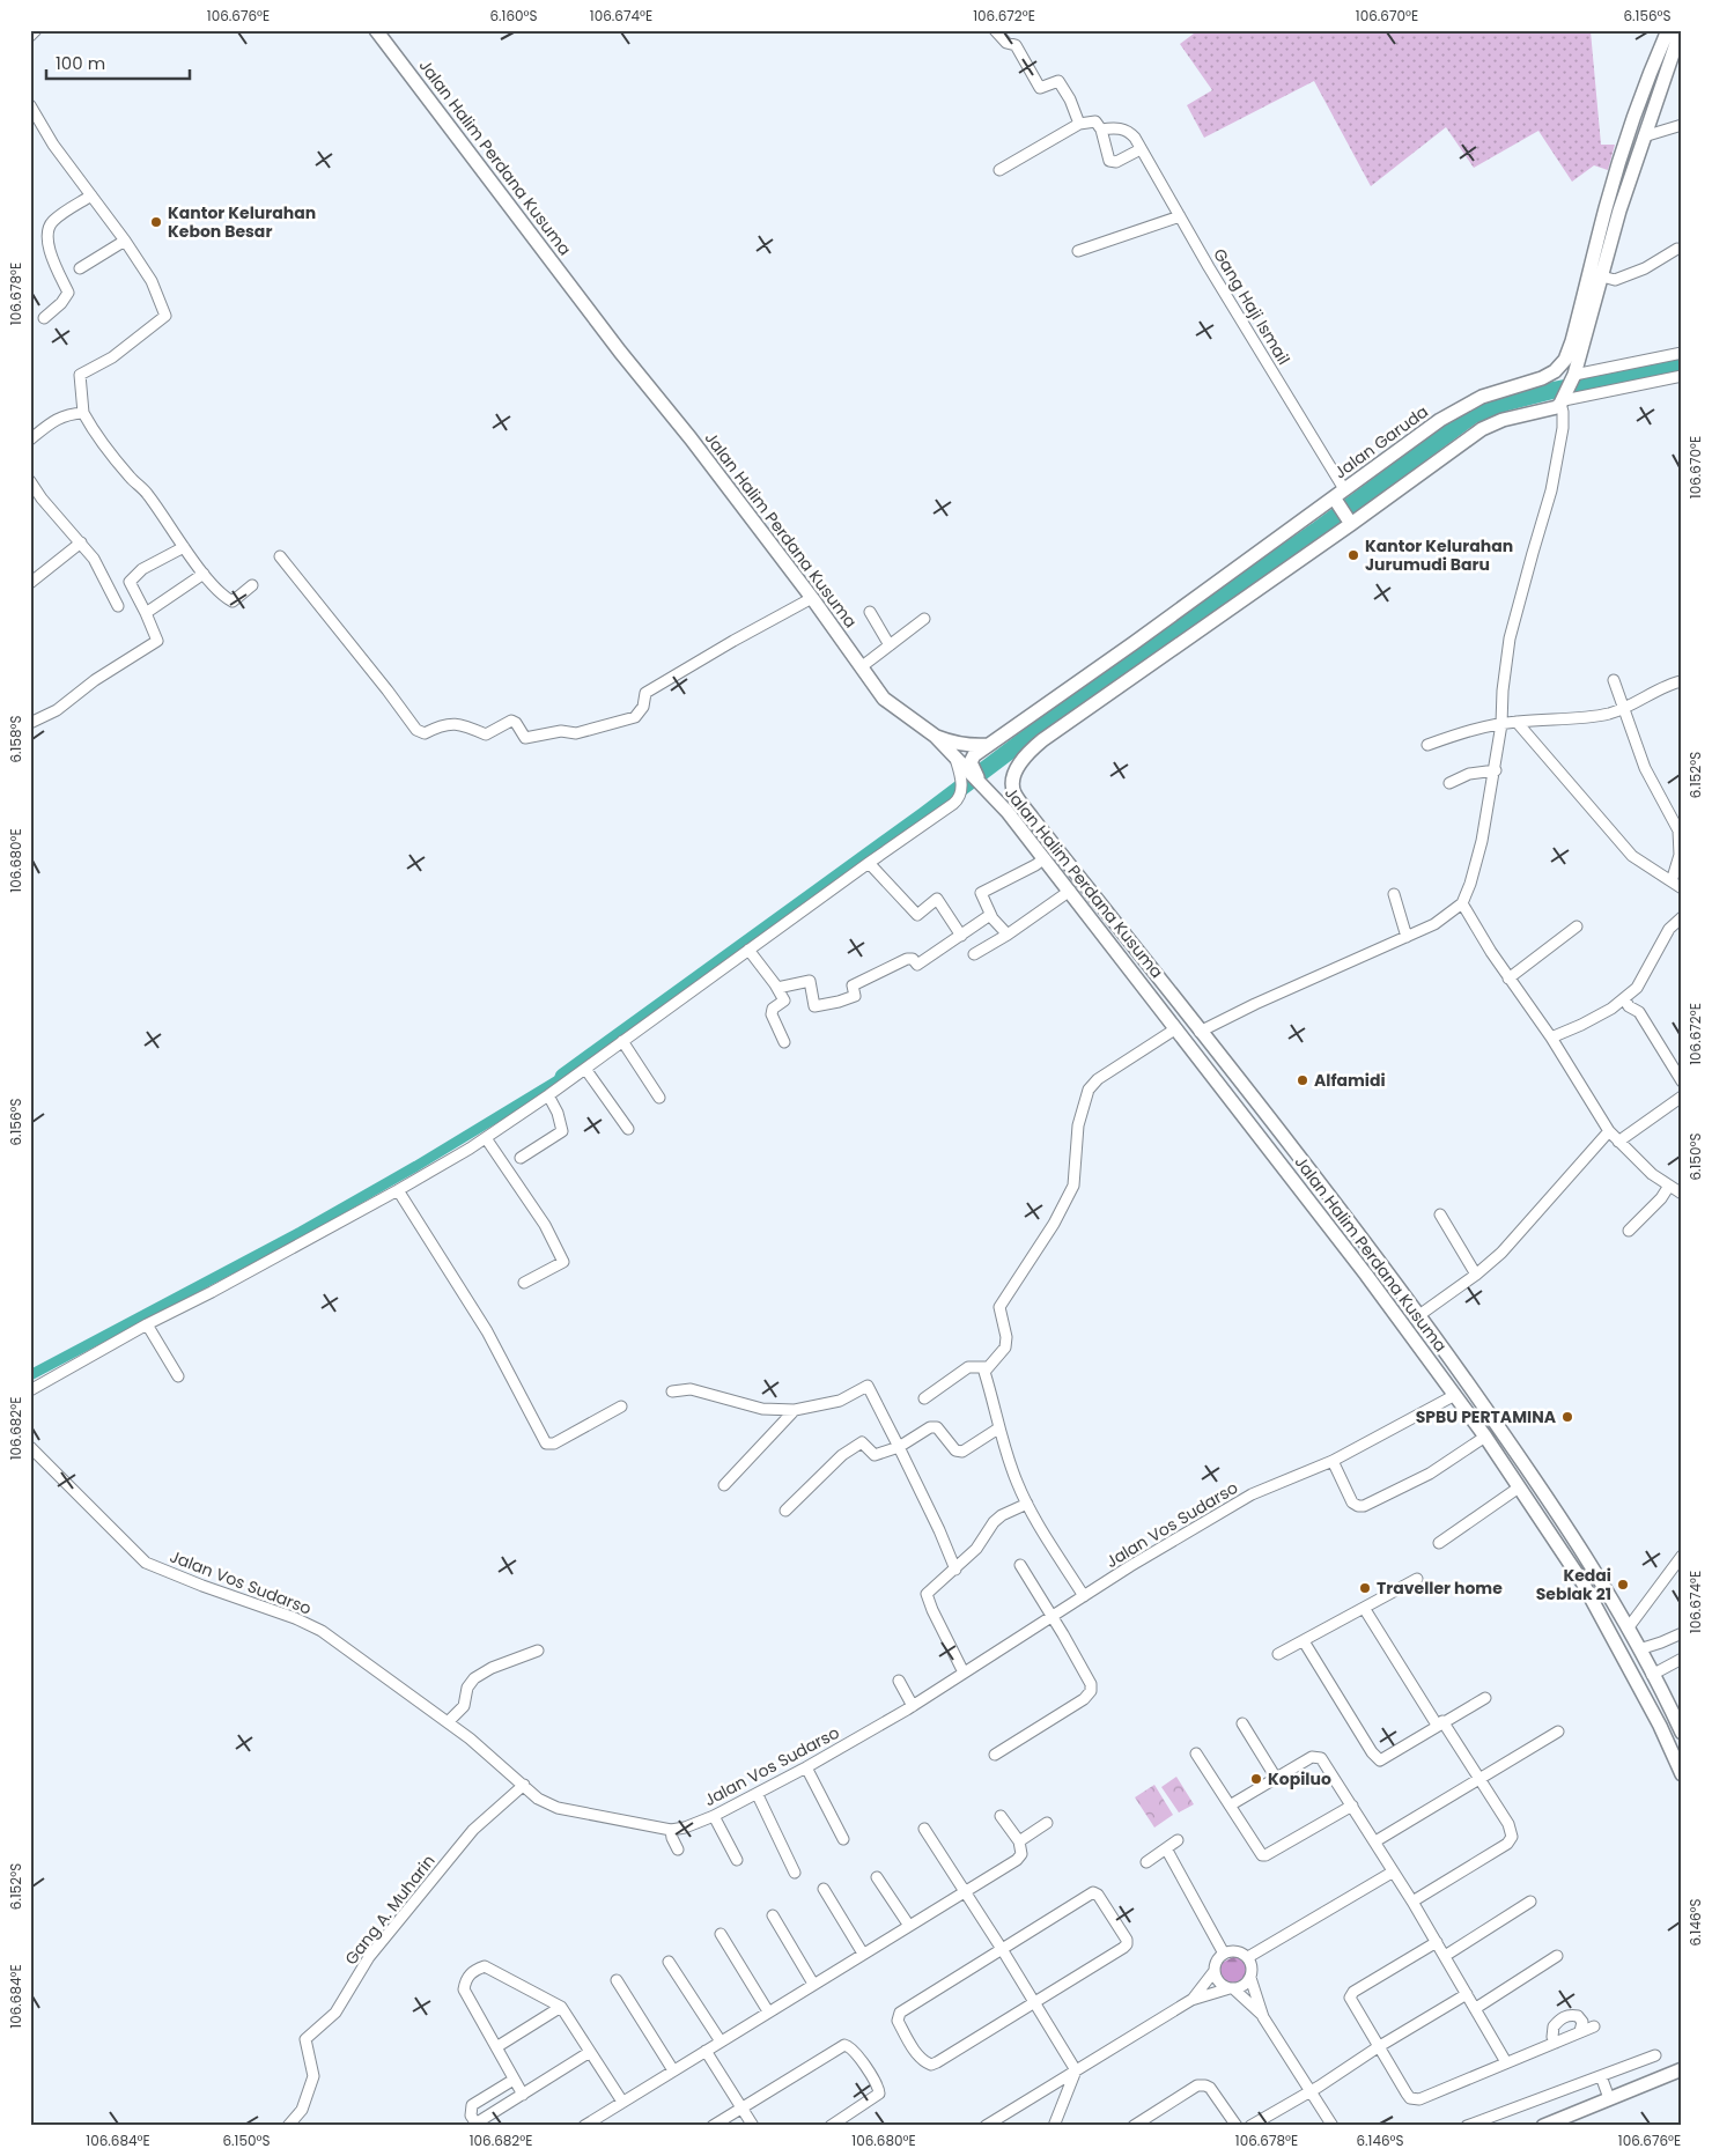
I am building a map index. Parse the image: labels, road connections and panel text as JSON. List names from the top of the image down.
{
  "streets": {
    "main road": ["Jalan Halim Perdana Kusuma", "Jalan Garuda"],
    "street": ["Gang Haji Ismail", "Jalan Vos Sudarso", "Gang A. Muharin"]
  },
  "crossings": [
    ["Jalan Halim Perdana Kusuma", "Jalan Garuda"],
    ["Jalan Halim Perdana Kusuma", "Jalan Vos Sudarso"],
    ["Gang Haji Ismail", "Jalan Garuda"],
    ["Jalan Vos Sudarso", "Gang A. Muharin"]
  ],
  "places": [
    "Kantor Kelurahan Kebon Besar",
    "Kantor Kelurahan Jurumudi Baru",
    "Alfamidi",
    "SPBU PERTAMINA",
    "Kedai Seblak 21",
    "Traveller home",
    "Kopiluo"
  ],
  "scale_bar": "100 m",
  "coordinates": [
    "106.676°E",
    "6.160°S",
    "106.674°E",
    "106.672°E",
    "106.670°E",
    "6.156°S",
    "106.678°E",
    "6.158°S",
    "6.152°S",
    "106.680°E",
    "6.150°S",
    "106.682°E",
    "6.146°S",
    "106.684°E"
  ]
}
